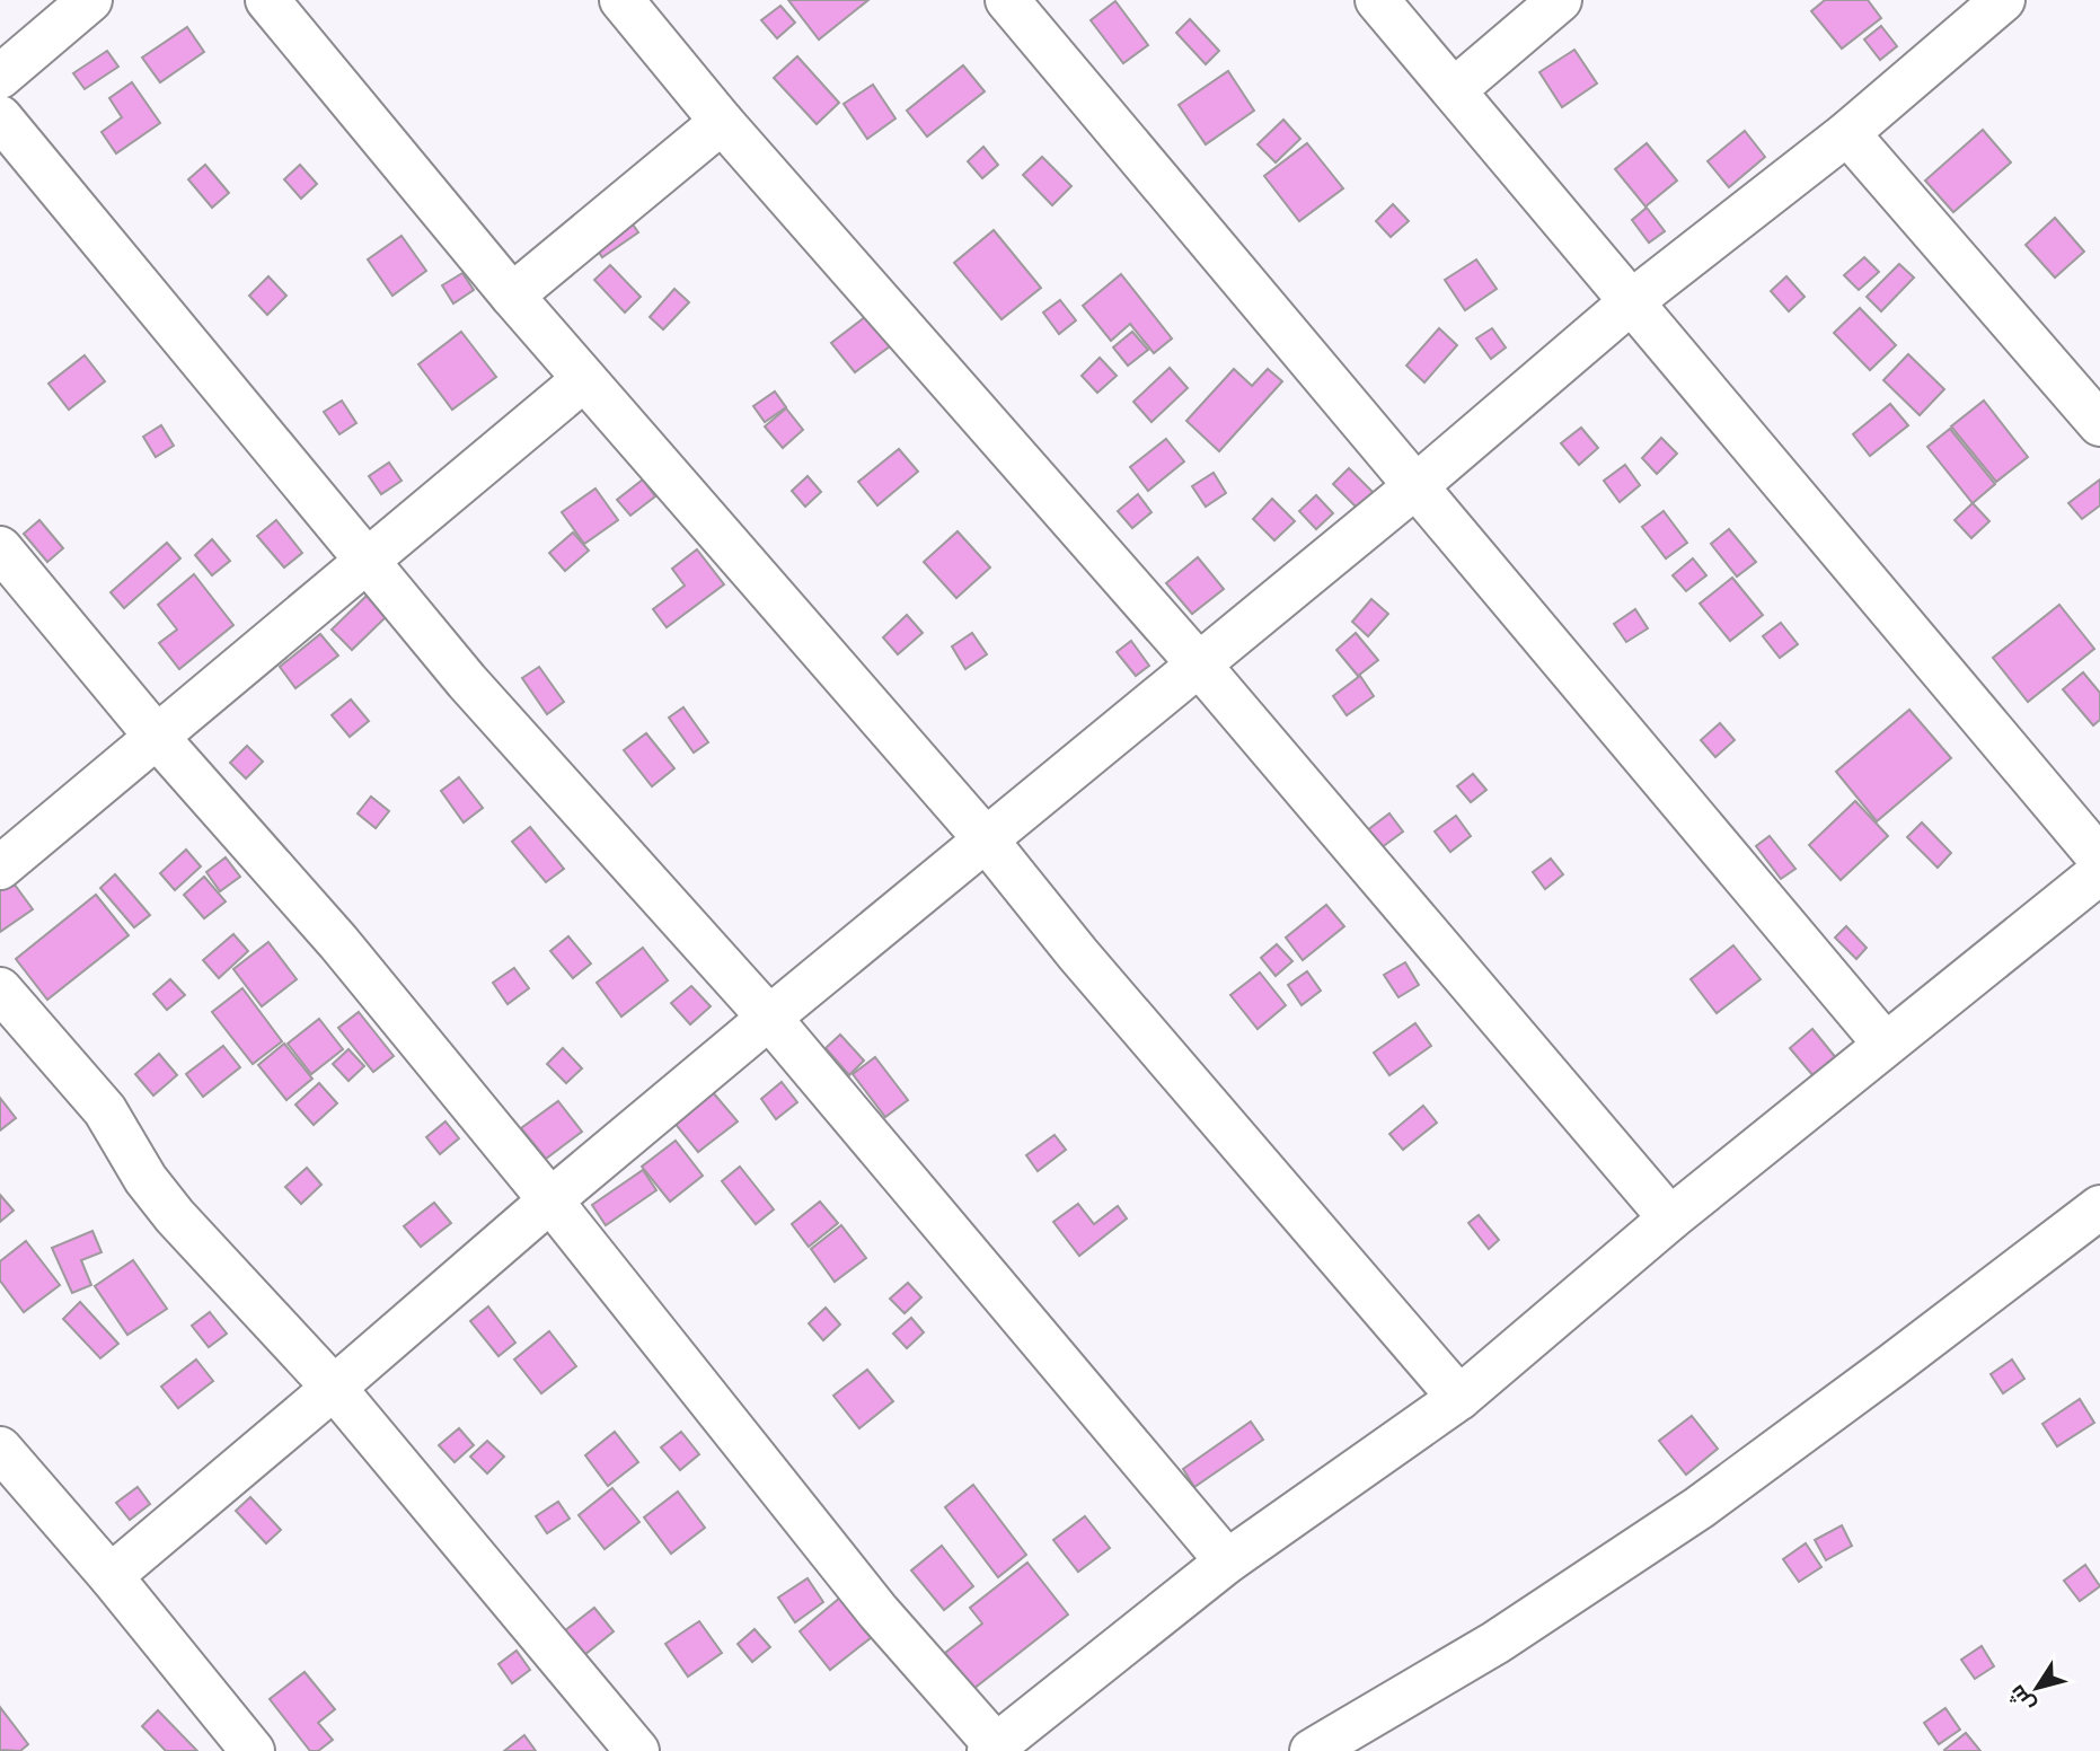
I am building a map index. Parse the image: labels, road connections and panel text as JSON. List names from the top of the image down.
{
  "north": "bottom left"
}
